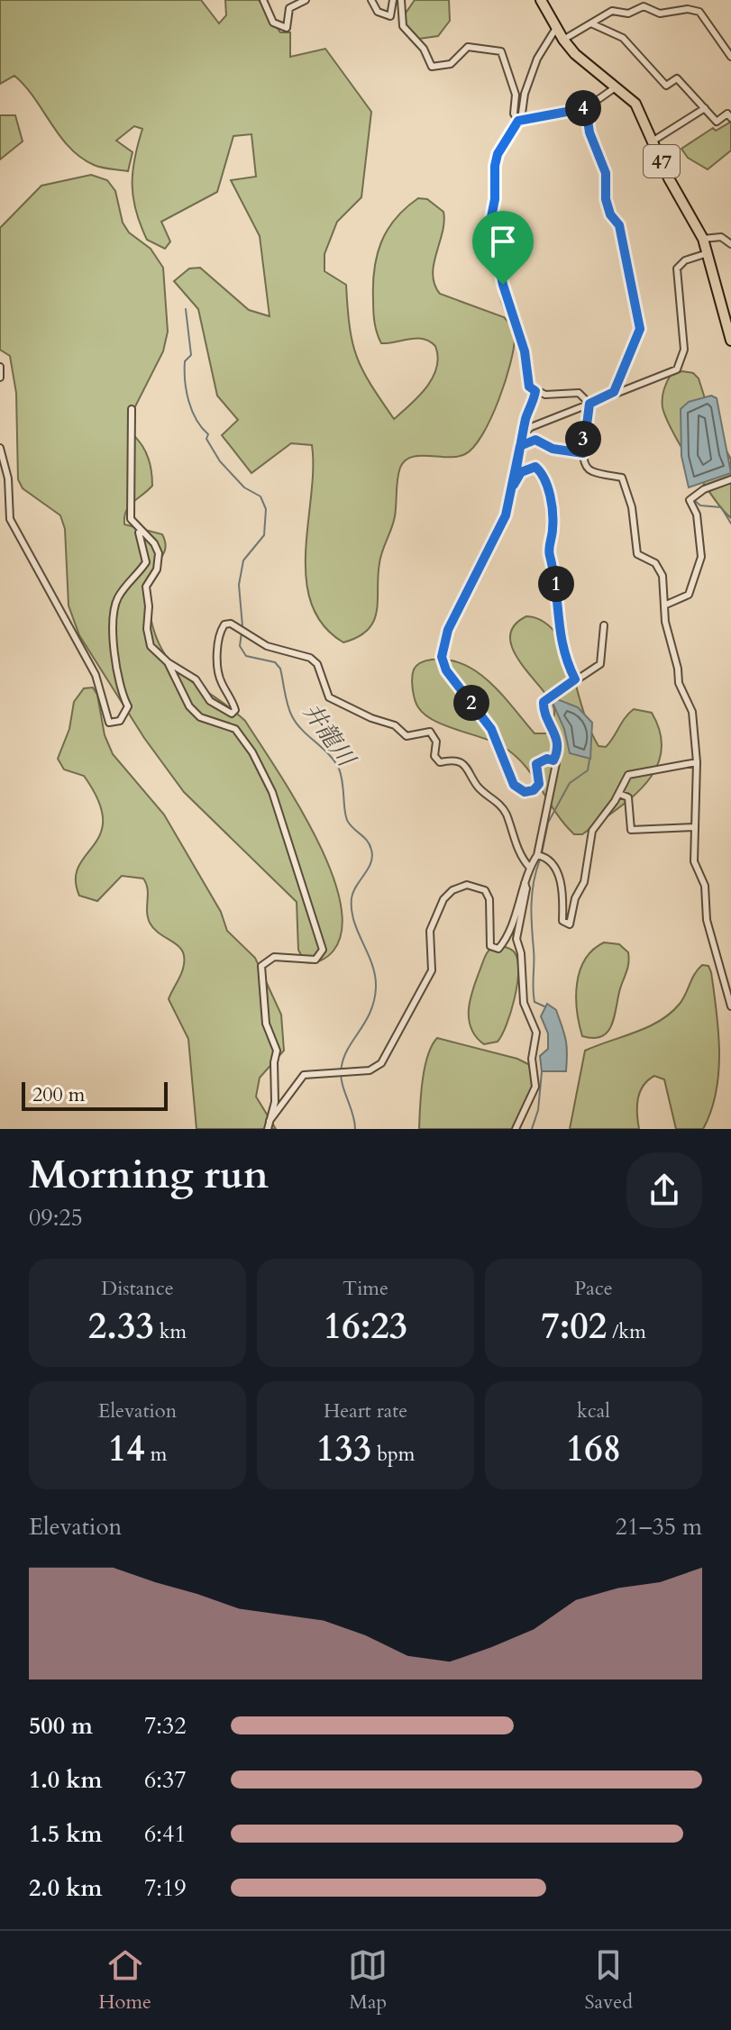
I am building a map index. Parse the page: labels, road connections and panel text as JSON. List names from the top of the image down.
{
  "streets": {
    "main road": ["47"]
  },
  "water": ["井龍川"],
  "scale_bar": "200 m",
  "page": {
    "pins": [
      "4",
      "3",
      "1",
      "2"
    ],
    "scale": "200 m",
    "heading": ["Morning run", "09:25"],
    "stats": [
      ["Distance", "2.33 km"],
      ["Time", "16:23"],
      ["Pace", "7:02 /km"],
      ["Elevation", "14 m"],
      ["Heart rate", "133 bpm"],
      ["kcal", "168"]
    ],
    "chart": ["Elevation", "21–35 m"],
    "list": [
      {
        "name": "500 m",
        "note": "7:32"
      },
      {
        "name": "1.0 km",
        "note": "6:37"
      },
      {
        "name": "1.5 km",
        "note": "6:41"
      },
      {
        "name": "2.0 km",
        "note": "7:19"
      }
    ],
    "tabs": ["Home", "Map", "Saved"]
  }
}
